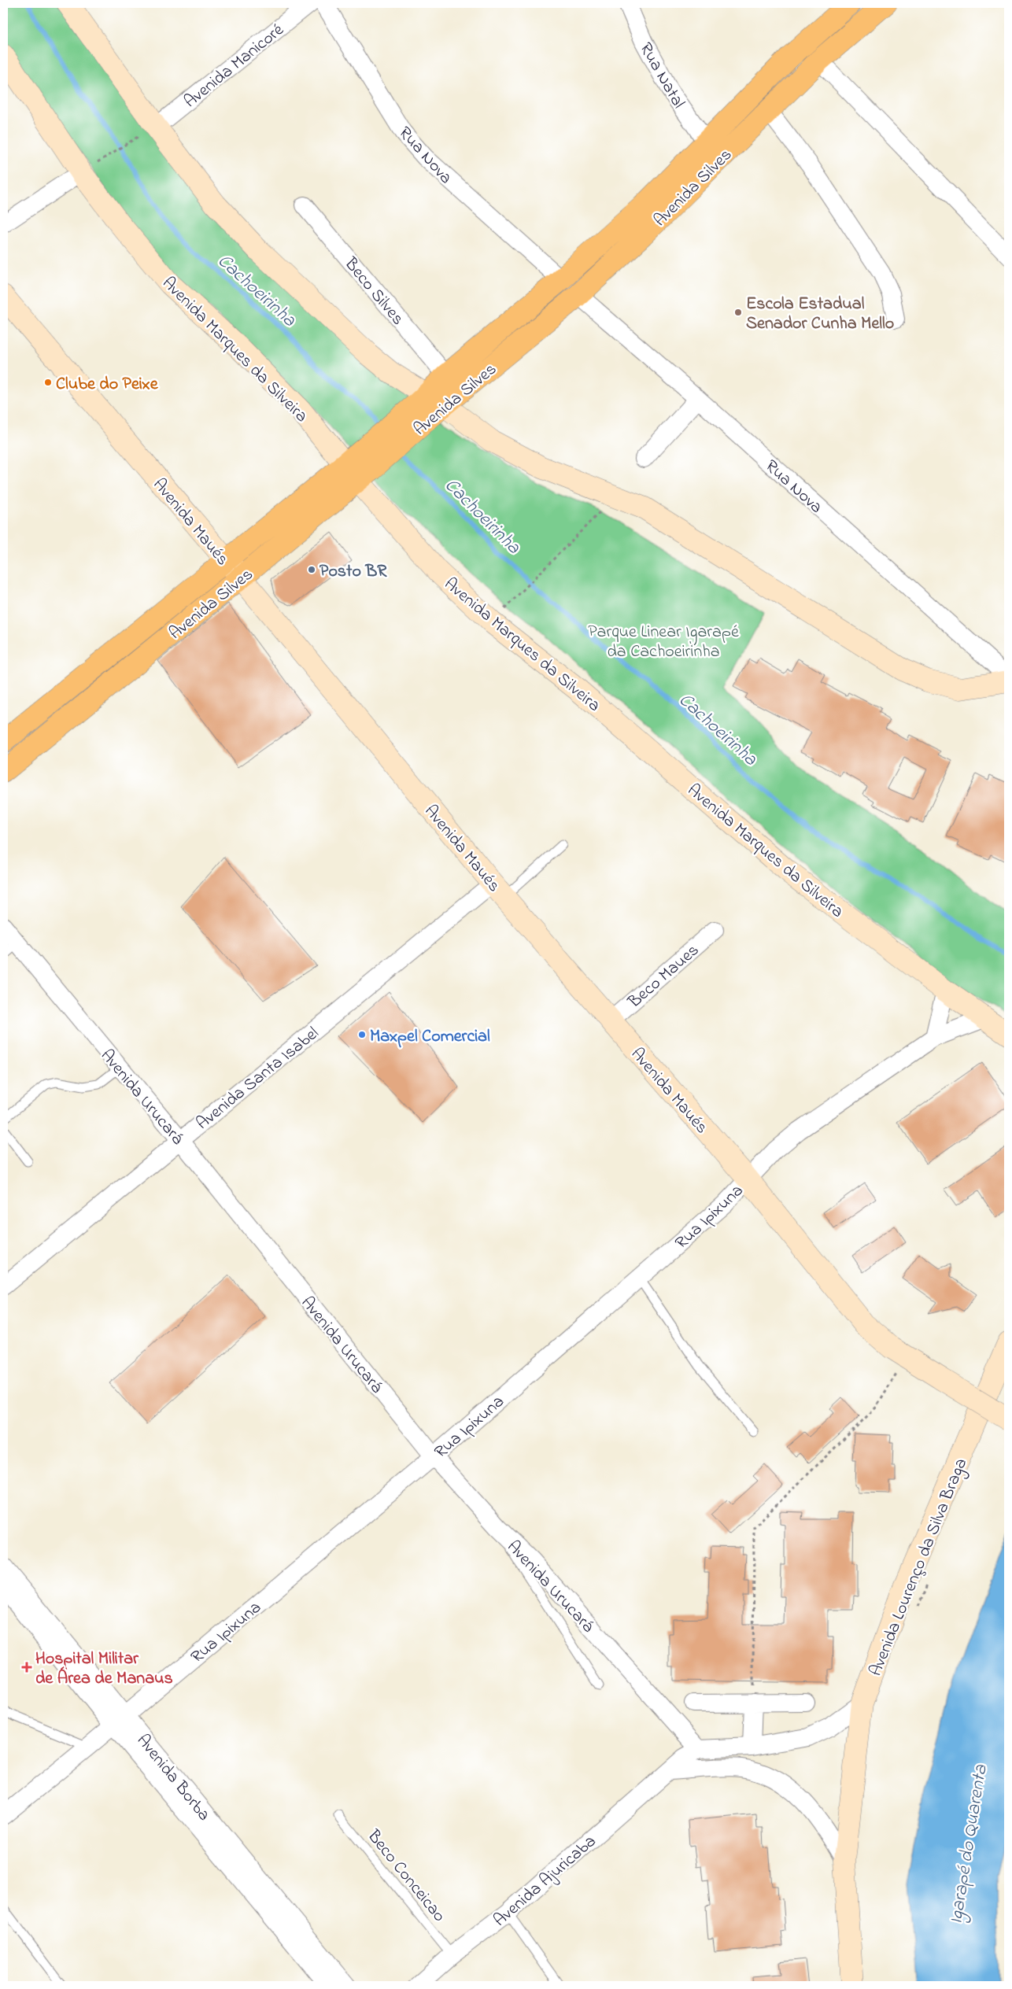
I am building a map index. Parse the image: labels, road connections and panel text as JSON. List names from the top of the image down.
{
  "streets": {
    "main road": ["Avenida Silves"],
    "street": [
      "Avenida Manicoré",
      "Rua Natal",
      "Rua Nova",
      "Beco Silves",
      "Avenida Marques da Silveira",
      "Avenida Maués",
      "Beco Maues",
      "Avenida Santa Isabel",
      "Avenida Urucará",
      "Rua Ipixuna",
      "Avenida Lourenço da Silva Braga",
      "Avenida Borba",
      "Avenida Ajuricaba"
    ],
    "lane": ["Beco Conceicao"]
  },
  "crossings": [
    ["Rua Natal", "Avenida Silves"],
    ["Rua Nova", "Avenida Silves"],
    ["Avenida Silves", "Beco Silves"],
    ["Avenida Silves", "Avenida Marques da Silveira"],
    ["Avenida Silves", "Avenida Maués"],
    ["Avenida Marques da Silveira", "Rua Ipixuna"],
    ["Avenida Maués", "Beco Maues"],
    ["Avenida Maués", "Avenida Santa Isabel"],
    ["Avenida Maués", "Rua Ipixuna"],
    ["Avenida Santa Isabel", "Avenida Urucará"],
    ["Avenida Urucará", "Rua Ipixuna"],
    ["Avenida Urucará", "Avenida Ajuricaba"],
    ["Rua Ipixuna", "Avenida Borba"],
    ["Avenida Lourenço da Silva Braga", "Avenida Ajuricaba"],
    ["Beco Conceicao", "Avenida Ajuricaba"]
  ],
  "water": ["Cachoeirinha", "Igarapé do Quarenta"],
  "parks": ["Parque Linear Igarapé da Cachoeirinha"],
  "places": {
    "other": [
      "Escola Estadual Senador Cunha Mello",
      "Clube do Peixe",
      "Posto BR",
      "Maxpel Comercial"
    ],
    "health": ["Hospital Militar de Área de Manaus"]
  }
}
